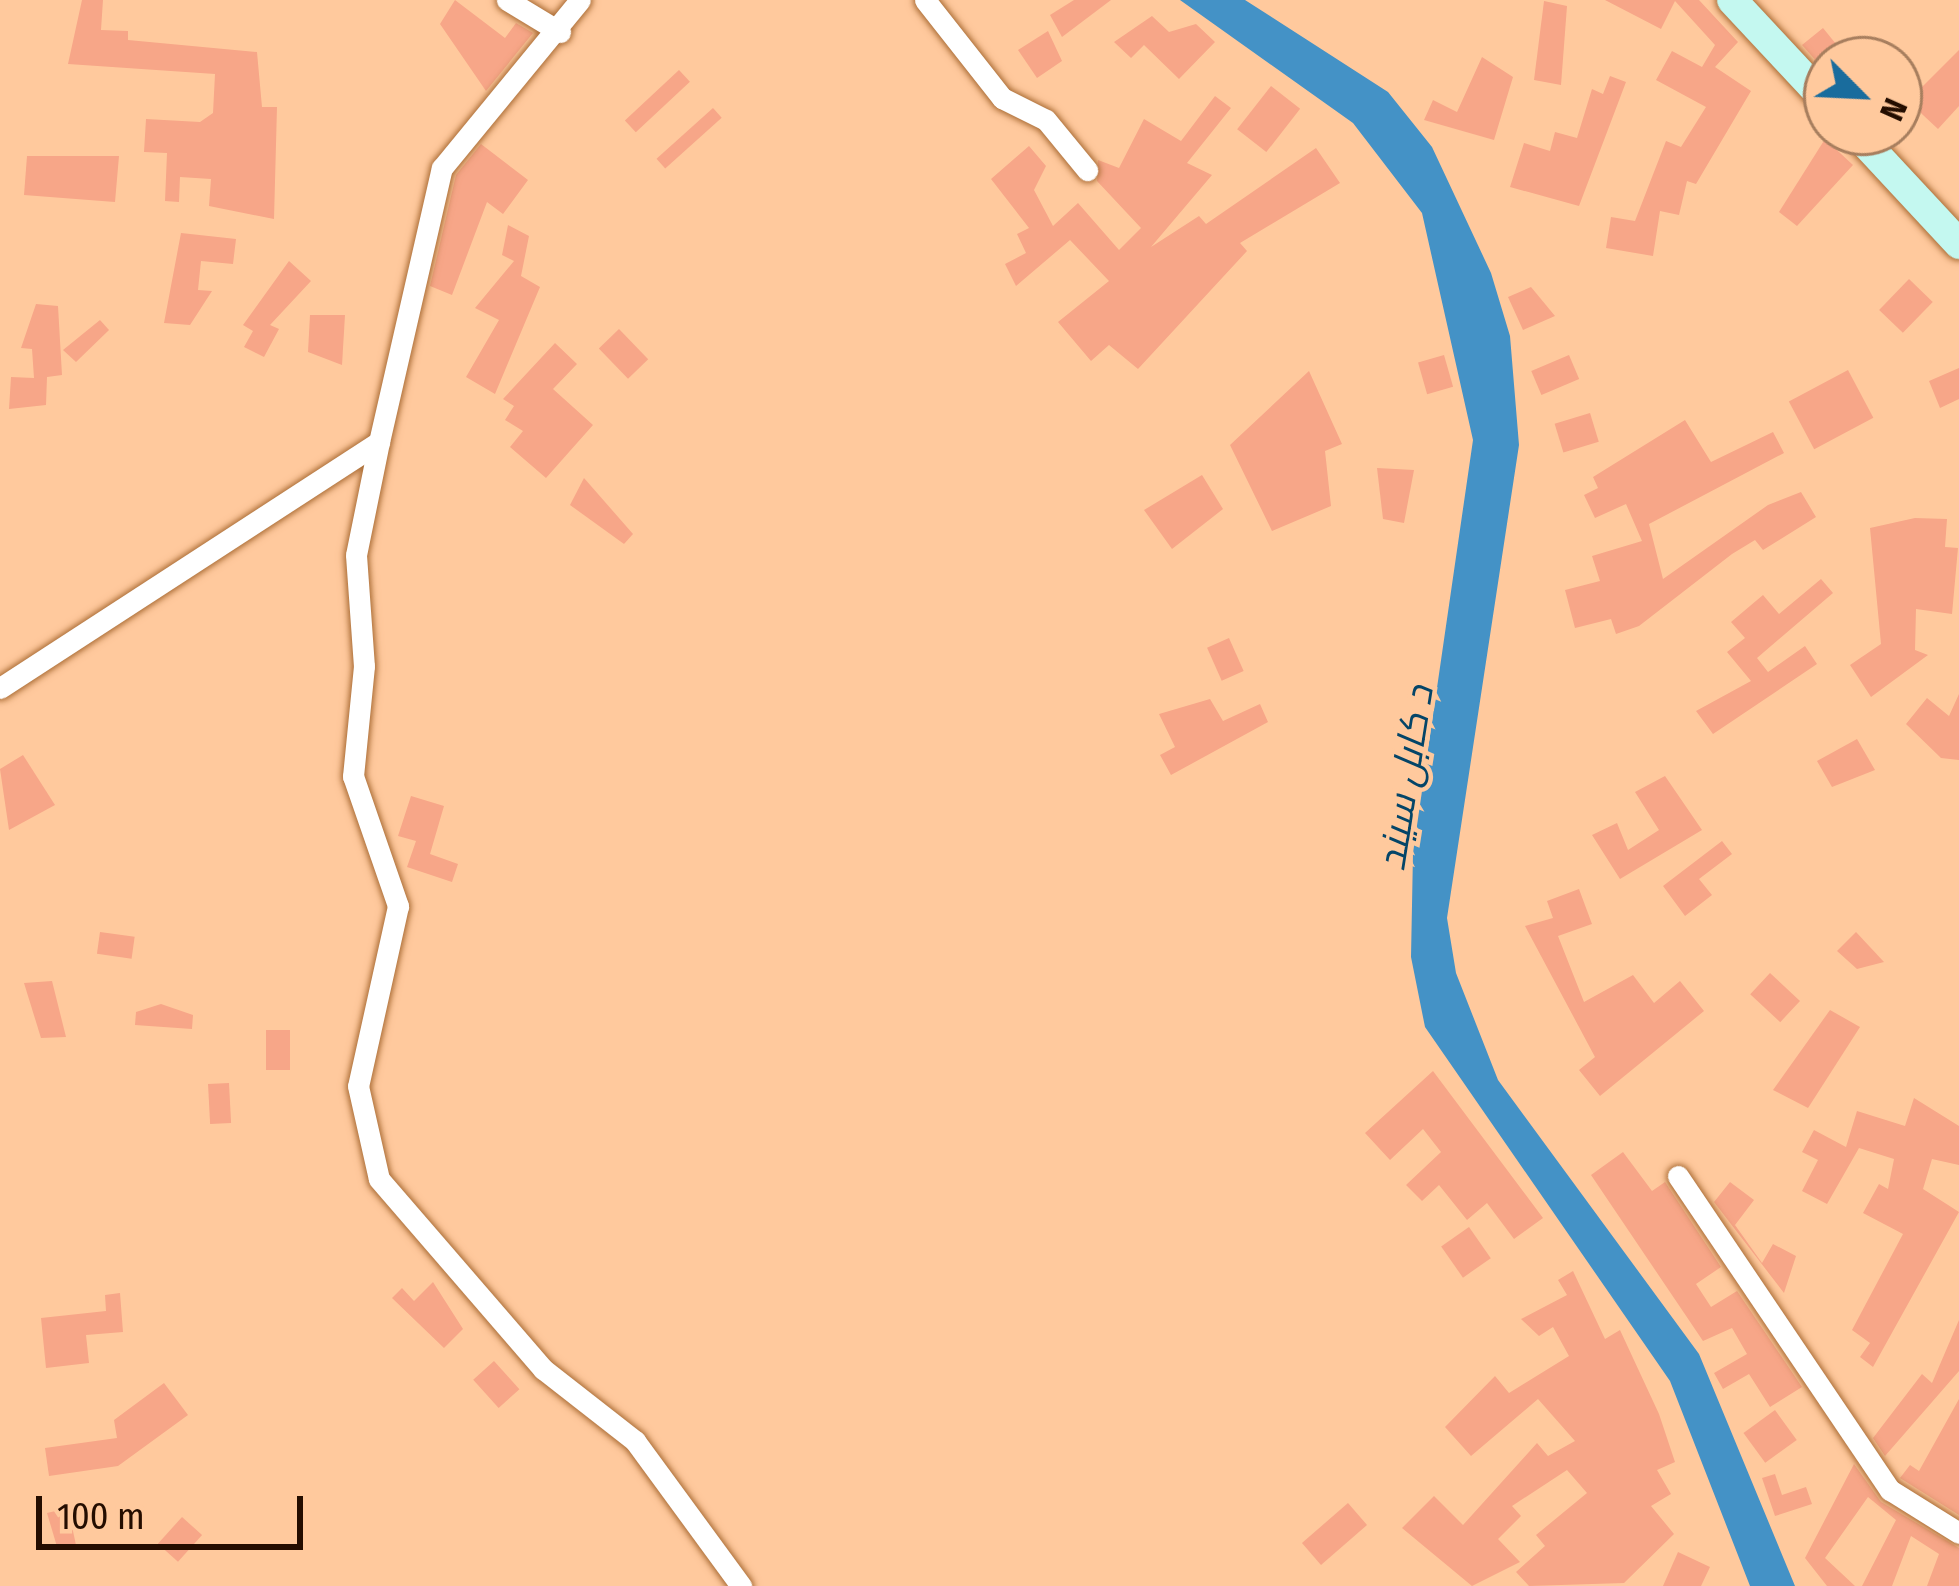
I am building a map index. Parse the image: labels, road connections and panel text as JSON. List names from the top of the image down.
{
  "water": ["د کابل سيند"],
  "scale_bar": "100 m",
  "north": "bottom right"
}
